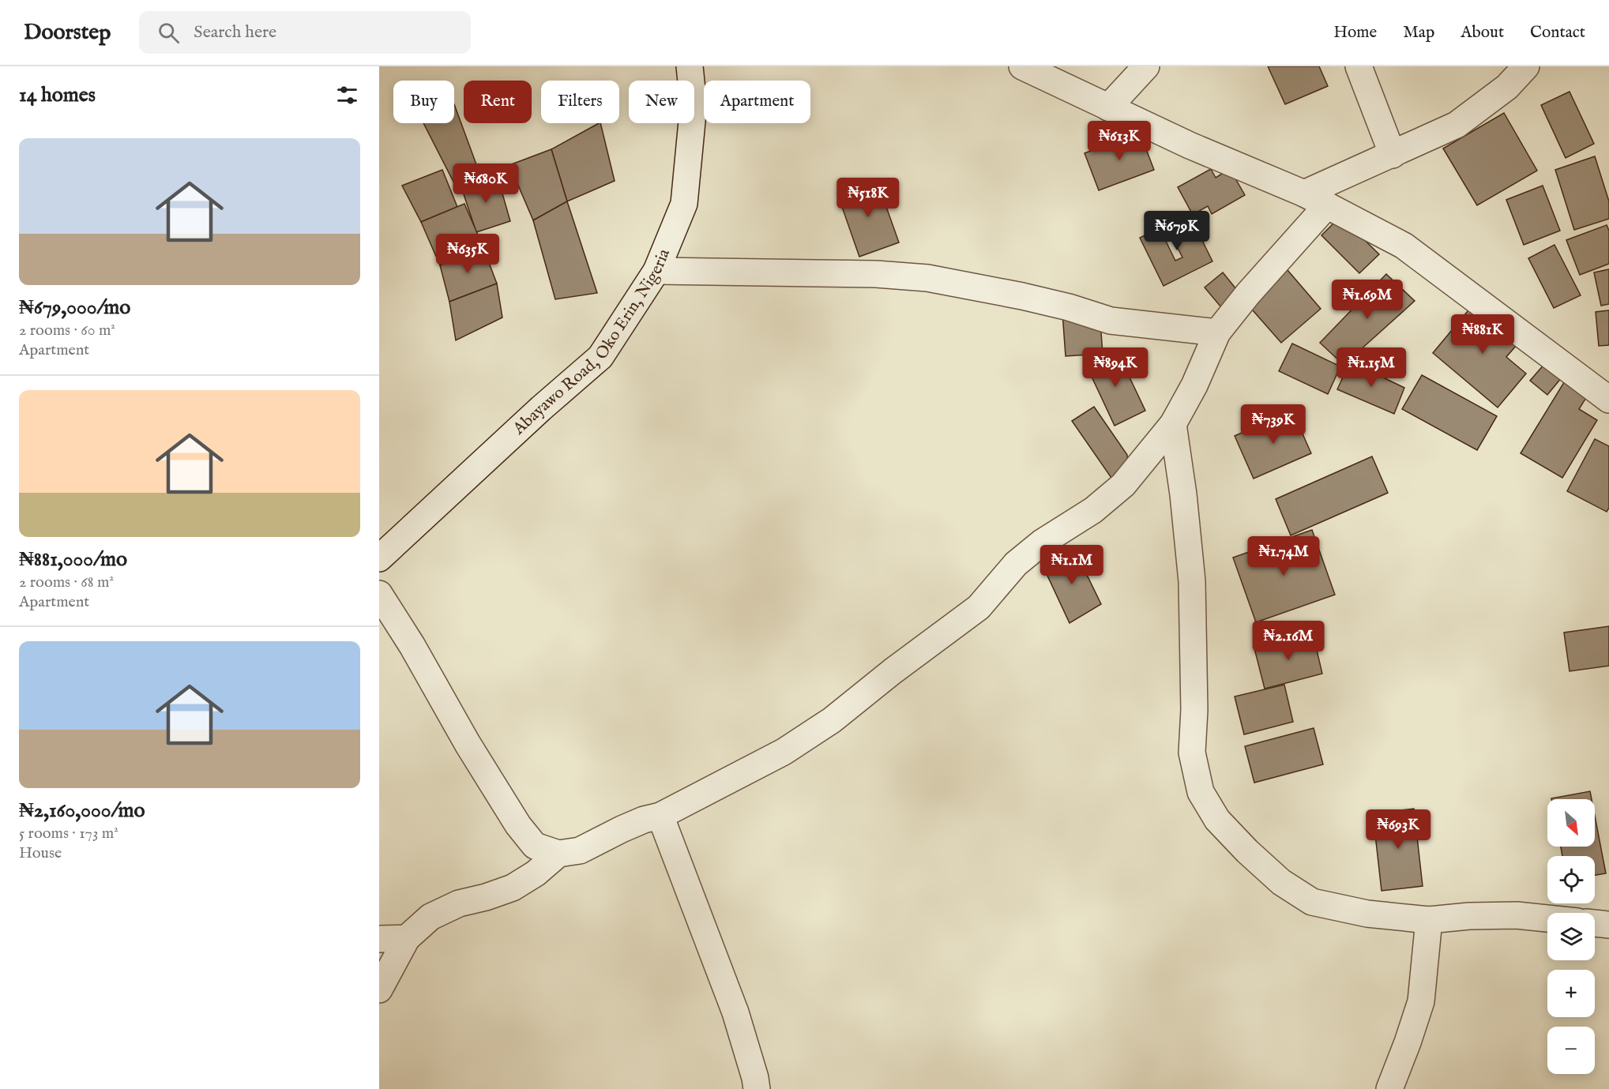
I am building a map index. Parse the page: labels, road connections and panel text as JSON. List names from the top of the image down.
{
  "streets": {
    "street": ["Abayawo Road, Oko Erin, Nigeria"]
  },
  "north": "bottom right",
  "page": {
    "header": "Doorstep",
    "search": "Search here",
    "nav": [
      "Home",
      "Map",
      "About",
      "Contact"
    ],
    "heading": "14 homes",
    "chip": [
      "Buy",
      "Rent",
      "Filters",
      "New",
      "Apartment"
    ],
    "price": [
      "₦613K",
      "₦680K",
      "₦518K",
      "₦679K",
      "₦635K",
      "₦1.69M",
      "₦881K",
      "₦894K",
      "₦1.15M",
      "₦739K",
      "₦1.74M",
      "₦1.1M",
      "₦2.16M",
      "₦693K"
    ],
    "list": [
      {
        "name": "₦679,000/mo",
        "note": "2 rooms · 60 m² · Apartment"
      },
      {
        "name": "₦881,000/mo",
        "note": "2 rooms · 68 m² · Apartment"
      },
      {
        "name": "₦2,160,000/mo",
        "note": "5 rooms · 173 m² · House"
      }
    ],
    "map_buttons": ["+", "−"]
  }
}
